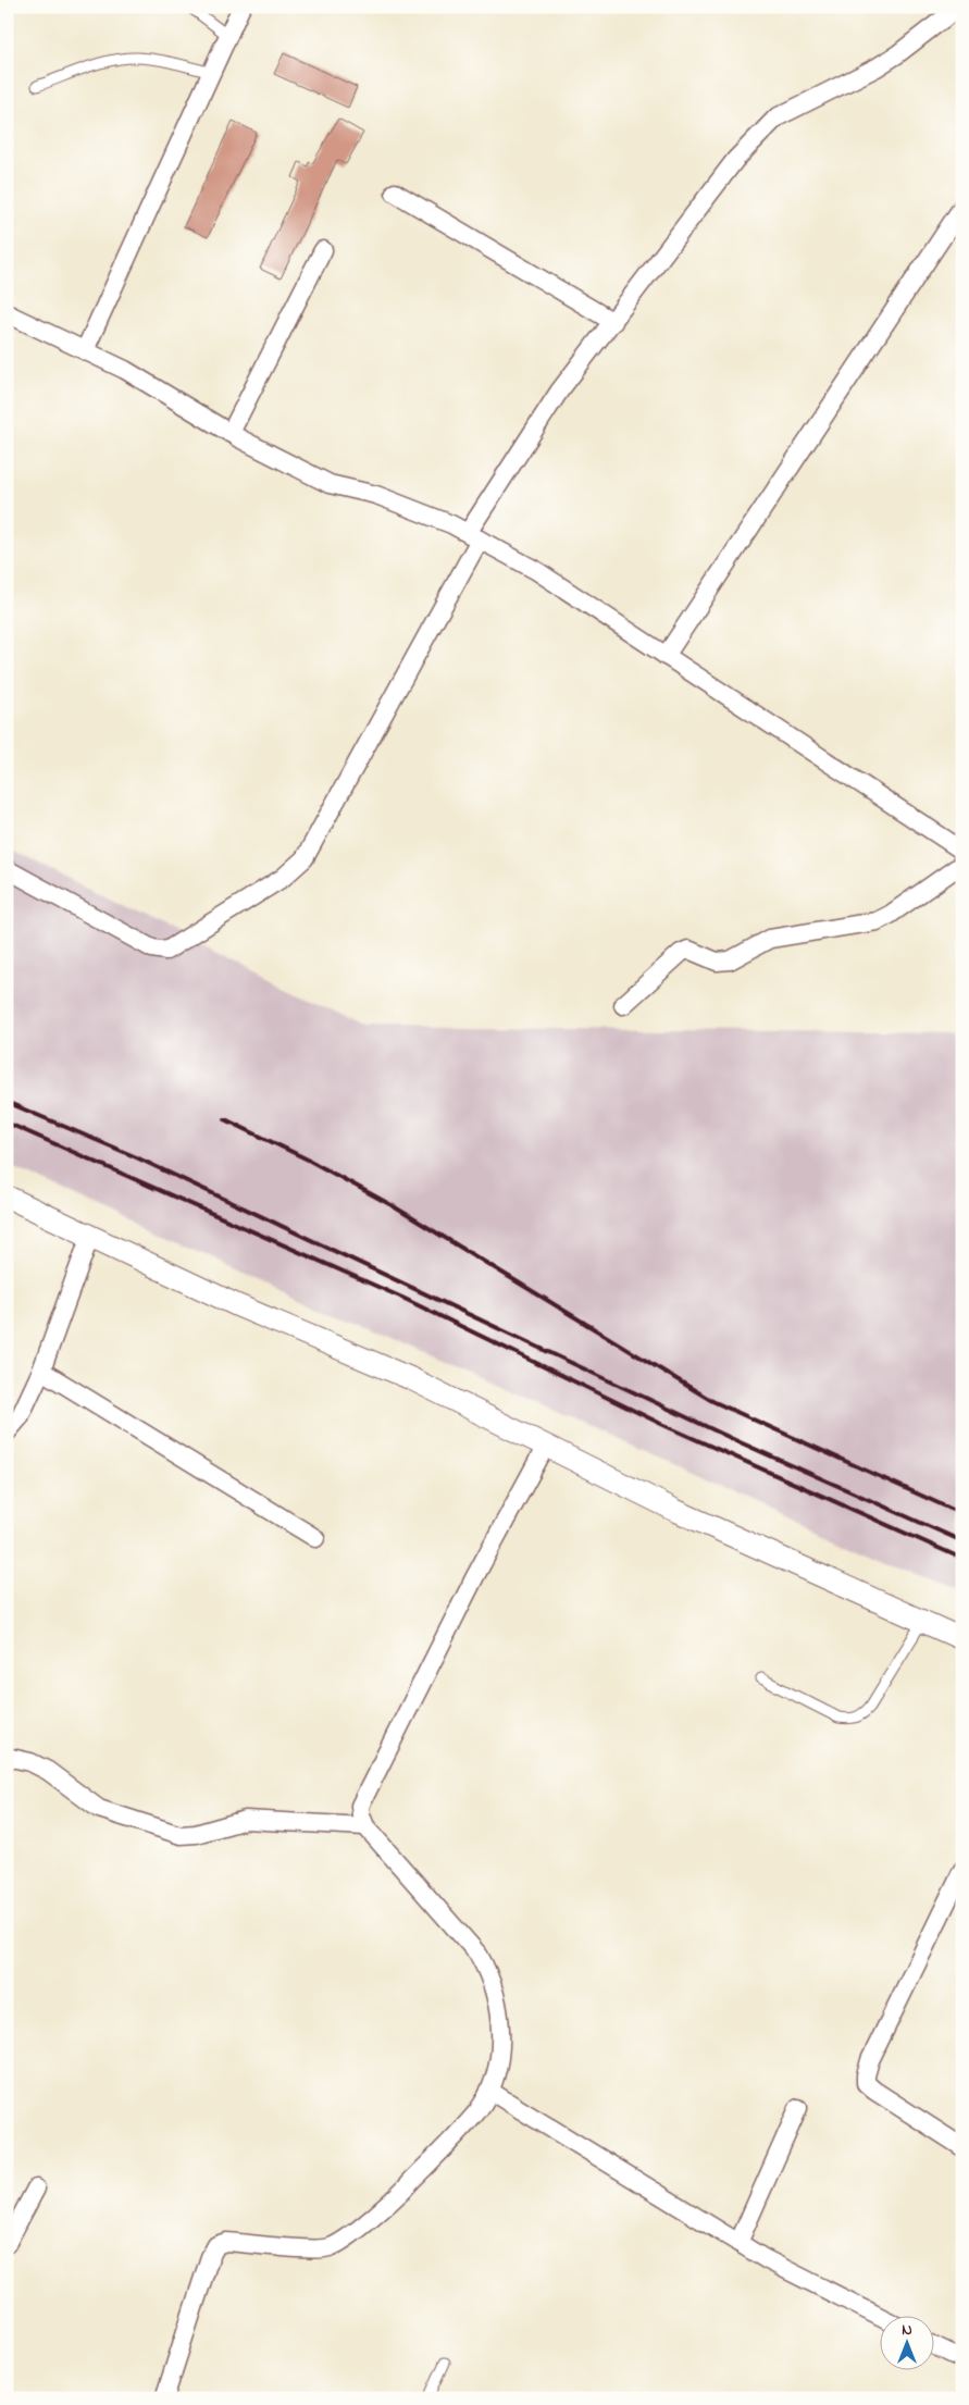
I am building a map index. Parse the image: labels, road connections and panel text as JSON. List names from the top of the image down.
{
  "north": "top"
}
